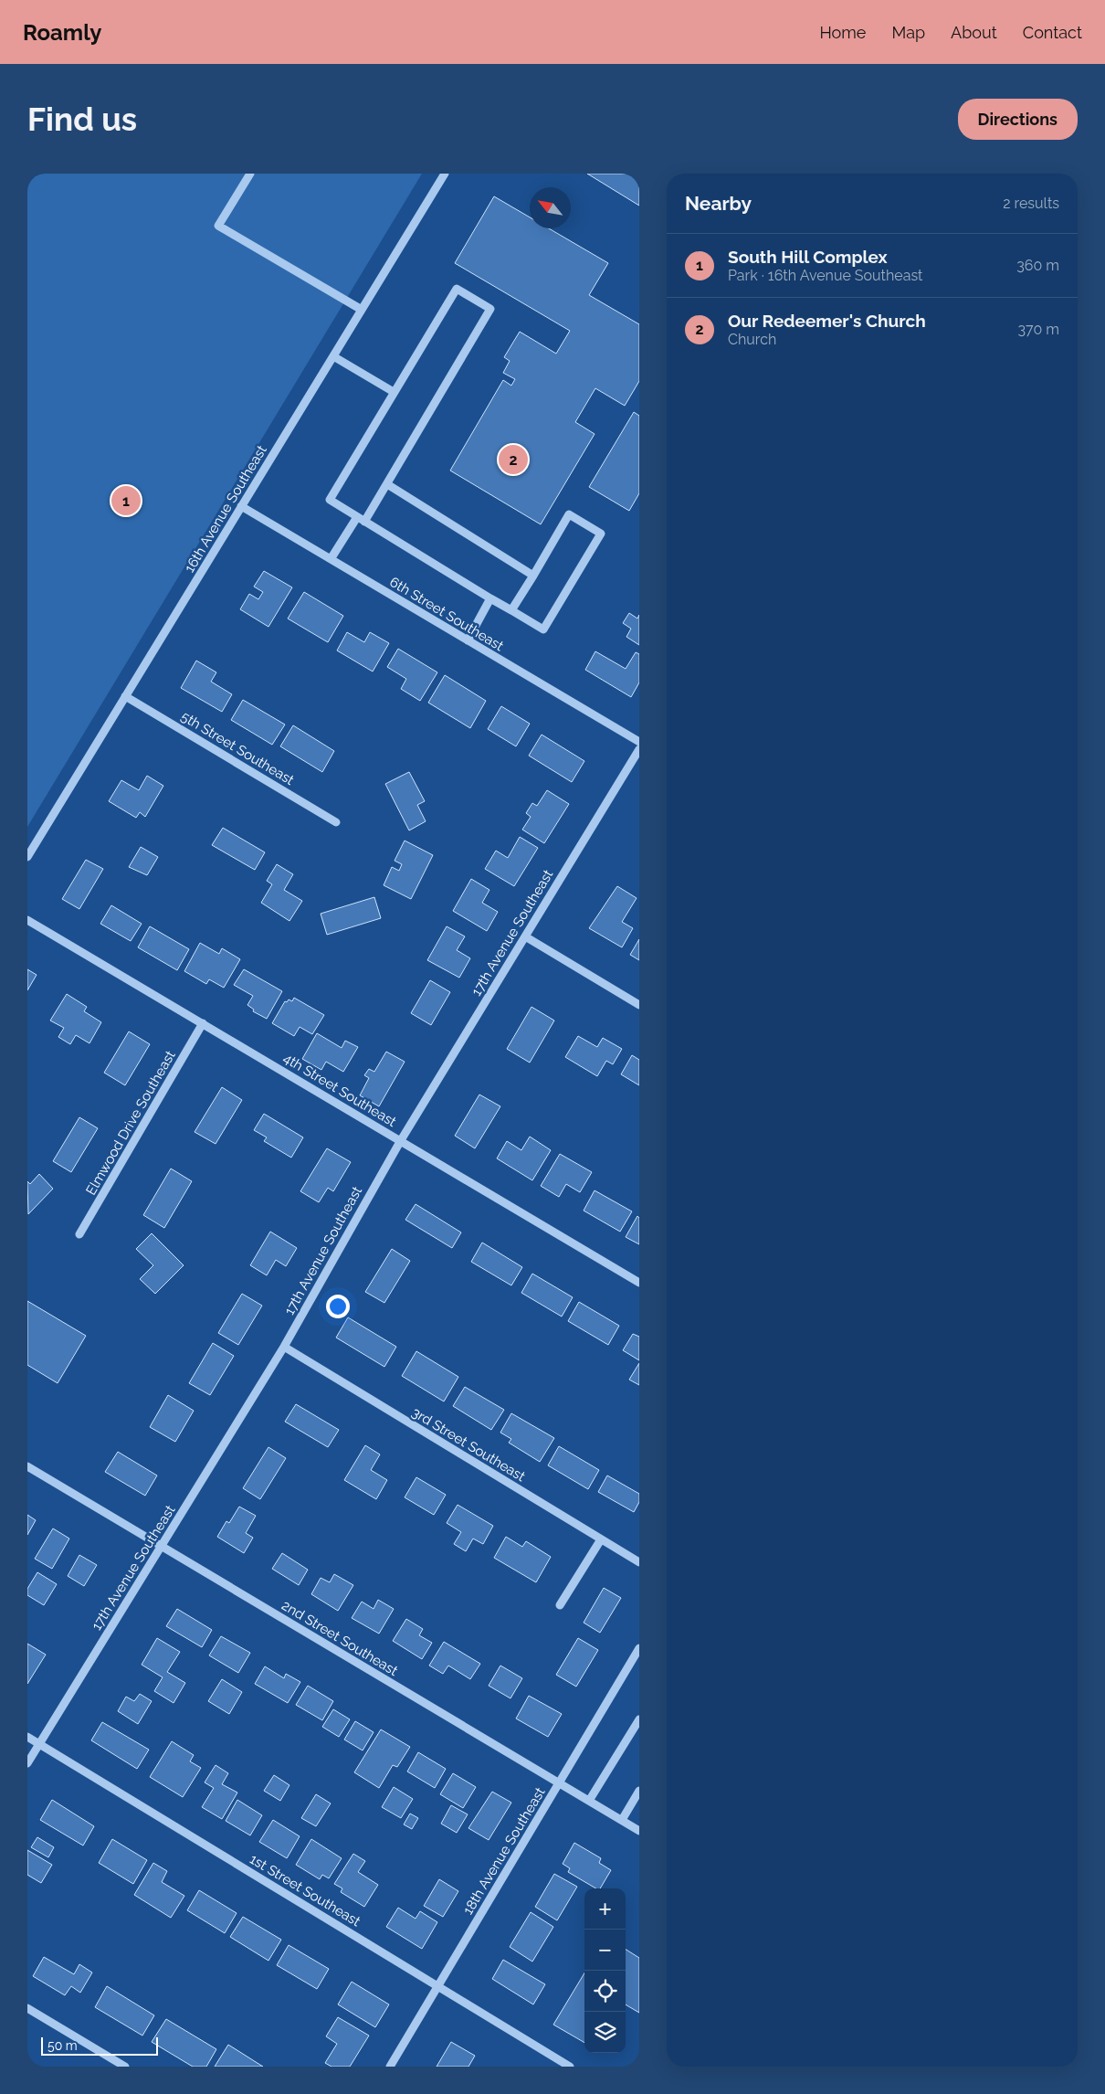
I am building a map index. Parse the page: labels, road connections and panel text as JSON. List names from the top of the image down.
{
  "streets": {
    "street": [
      "16th Avenue Southeast",
      "6th Street Southeast",
      "5th Street Southeast",
      "17th Avenue Southeast",
      "4th Street Southeast",
      "Elmwood Drive Southeast",
      "3rd Street Southeast",
      "2nd Street Southeast",
      "18th Avenue Southeast",
      "1st Street Southeast"
    ]
  },
  "crossings": [
    ["16th Avenue Southeast", "6th Street Southeast"],
    ["16th Avenue Southeast", "5th Street Southeast"],
    ["17th Avenue Southeast", "4th Street Southeast"],
    ["17th Avenue Southeast", "3rd Street Southeast"],
    ["17th Avenue Southeast", "2nd Street Southeast"],
    ["17th Avenue Southeast", "1st Street Southeast"],
    ["4th Street Southeast", "Elmwood Drive Southeast"],
    ["2nd Street Southeast", "18th Avenue Southeast"],
    ["18th Avenue Southeast", "1st Street Southeast"]
  ],
  "scale_bar": "50 m",
  "north": "top left",
  "page": {
    "header": "Roamly",
    "nav": [
      "Home",
      "Map",
      "About",
      "Contact"
    ],
    "buttons": "Directions",
    "title": "Find us",
    "heading": ["Nearby", "2 results"],
    "list": [
      {
        "mark": "1",
        "name": "South Hill Complex",
        "note": "Park · 16th Avenue Southeast",
        "value": "360 m"
      },
      {
        "mark": "2",
        "name": "Our Redeemer's Church",
        "note": "Church",
        "value": "370 m"
      }
    ],
    "pins": ["2", "1"],
    "map_buttons": ["+", "−"],
    "scale": "50 m"
  }
}
